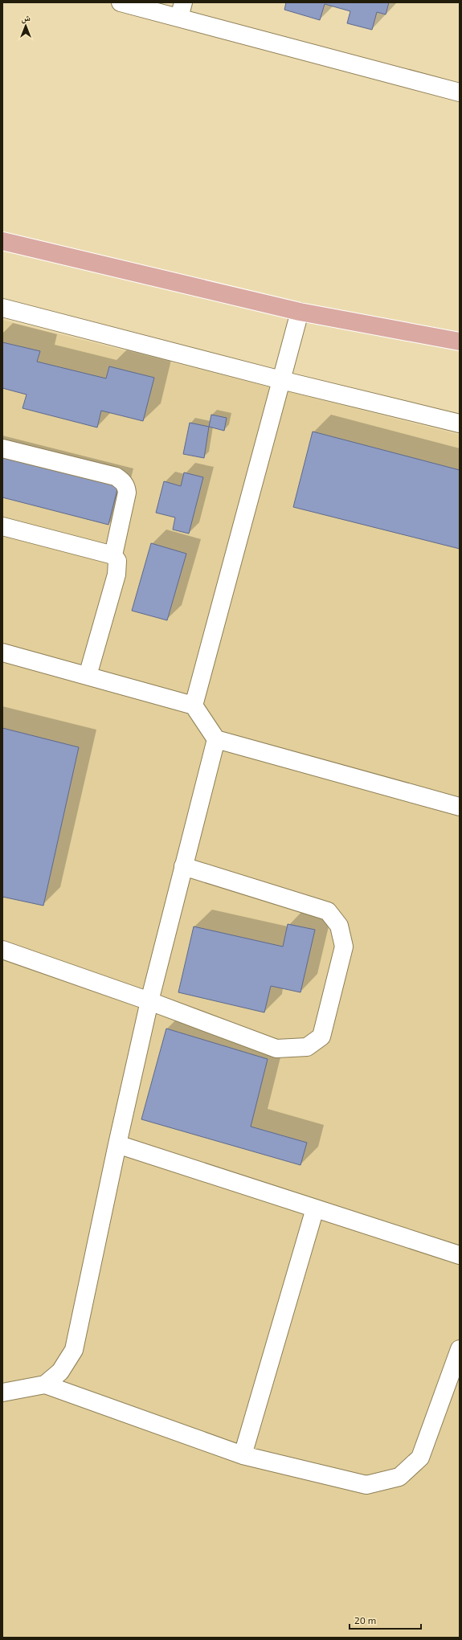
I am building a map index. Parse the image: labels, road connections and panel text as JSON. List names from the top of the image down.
{
  "scale_bar": "20 m",
  "north": "top"
}
